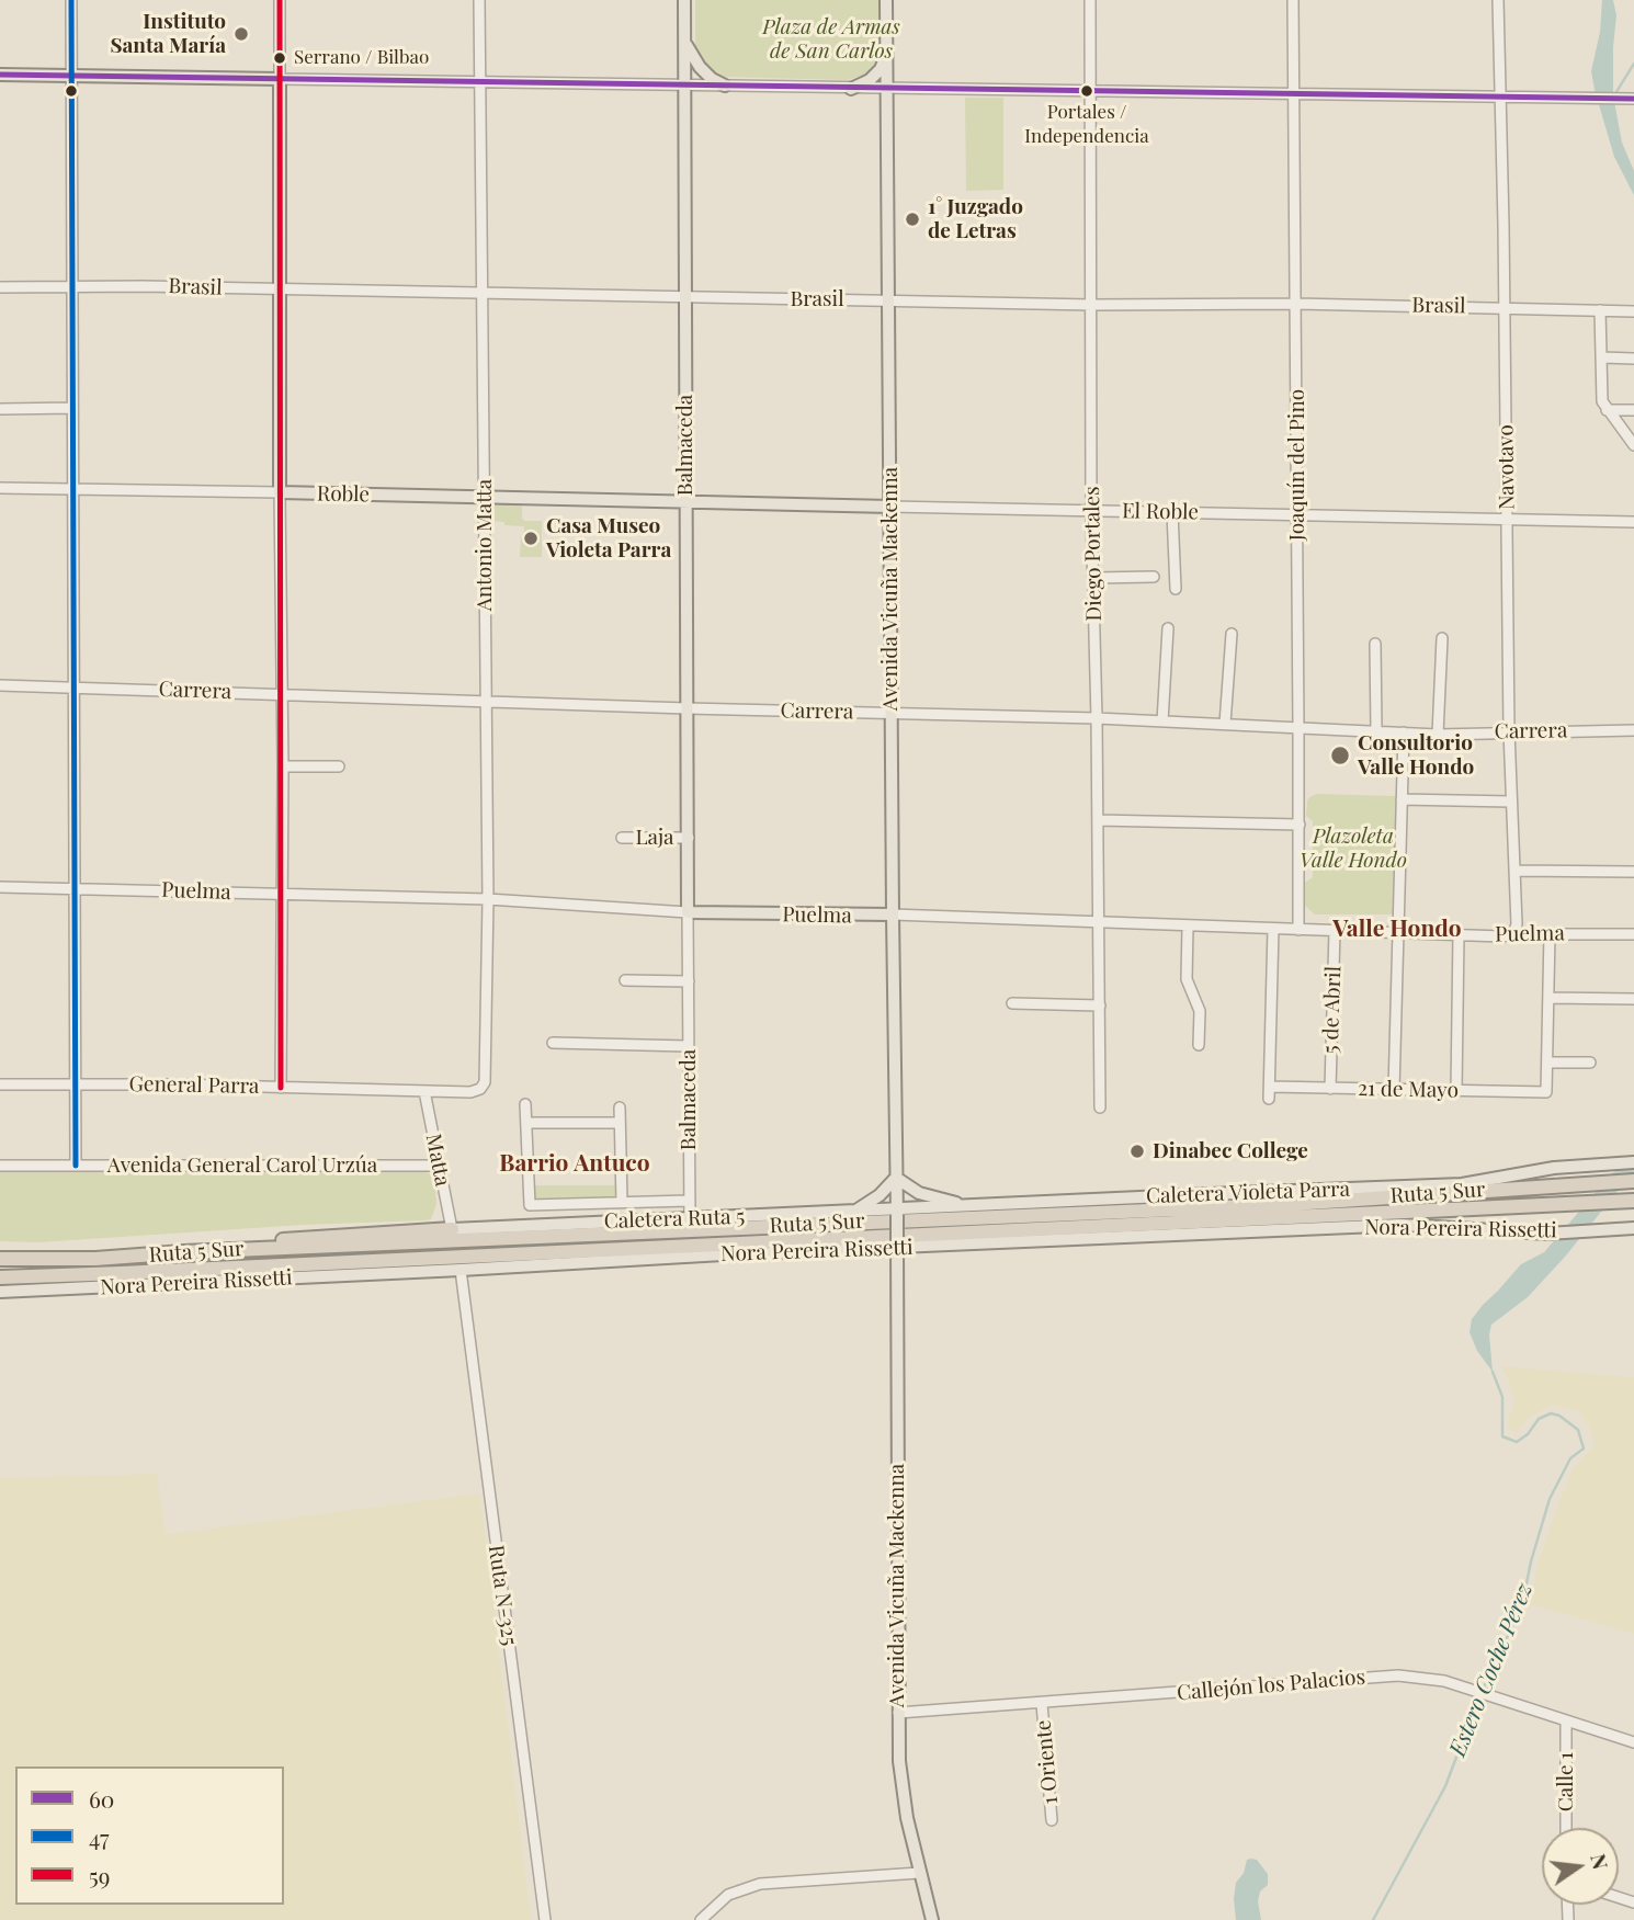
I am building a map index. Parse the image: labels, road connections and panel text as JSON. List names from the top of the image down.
{
  "streets": {
    "highway": ["Ruta 5 Sur"],
    "main road": [
      "Balmaceda",
      "Roble",
      "El Roble",
      "Avenida Vicuña Mackenna",
      "Puelma",
      "Caletera Violeta Parra",
      "Caletera Ruta 5",
      "Nora Pereira Rissetti"
    ],
    "street": [
      "Brasil",
      "Joaquín del Pino",
      "Navotavo",
      "Antonio Matta",
      "Diego Portales",
      "Carrera",
      "Laja",
      "5 de Abril",
      "General Parra",
      "21 de Mayo",
      "Matta",
      "Avenida General Carol Urzúa",
      "Ruta N-325",
      "Callejón los Palacios",
      "1 Oriente",
      "Calle 1"
    ]
  },
  "crossings": [
    ["Brasil", "Balmaceda"],
    ["Brasil", "Joaquín del Pino"],
    ["Brasil", "Navotavo"],
    ["Brasil", "Antonio Matta"],
    ["Brasil", "Diego Portales"],
    ["Brasil", "Avenida Vicuña Mackenna"],
    ["Balmaceda", "Roble"],
    ["Balmaceda", "El Roble"],
    ["Balmaceda", "Carrera"],
    ["Balmaceda", "Laja"],
    ["Balmaceda", "Puelma"],
    ["Balmaceda", "Caletera Ruta 5"],
    ["Joaquín del Pino", "El Roble"],
    ["Joaquín del Pino", "Carrera"],
    ["Joaquín del Pino", "Puelma"],
    ["Navotavo", "El Roble"],
    ["Navotavo", "Carrera"],
    ["Navotavo", "Puelma"],
    ["Roble", "El Roble"],
    ["Roble", "Antonio Matta"],
    ["El Roble", "Diego Portales"],
    ["El Roble", "Avenida Vicuña Mackenna"],
    ["Antonio Matta", "Carrera"],
    ["Antonio Matta", "Puelma"],
    ["Antonio Matta", "General Parra"],
    ["Diego Portales", "Carrera"],
    ["Diego Portales", "Puelma"],
    ["Avenida Vicuña Mackenna", "Carrera"],
    ["Avenida Vicuña Mackenna", "Puelma"],
    ["Avenida Vicuña Mackenna", "Caletera Violeta Parra"],
    ["Avenida Vicuña Mackenna", "Caletera Ruta 5"],
    ["Avenida Vicuña Mackenna", "Nora Pereira Rissetti"],
    ["Avenida Vicuña Mackenna", "Callejón los Palacios"],
    ["Puelma", "5 de Abril"],
    ["5 de Abril", "21 de Mayo"],
    ["General Parra", "Matta"],
    ["Matta", "Avenida General Carol Urzúa"],
    ["Matta", "Caletera Ruta 5"],
    ["Caletera Violeta Parra", "Caletera Ruta 5"],
    ["Nora Pereira Rissetti", "Ruta N-325"],
    ["Callejón los Palacios", "1 Oriente"],
    ["Callejón los Palacios", "Calle 1"]
  ],
  "districts": ["Valle Hondo", "Barrio Antuco"],
  "water": ["Estero Coche Pérez"],
  "parks": ["Plaza de Armas de San Carlos", "Plazoleta Valle Hondo"],
  "places": [
    "Instituto Santa María",
    "Serrano / Bilbao",
    "Portales / Independencia",
    "1° Juzgado de Letras",
    "Casa Museo Violeta Parra",
    "Consultorio Valle Hondo",
    "Dinabec College"
  ],
  "lines": ["transit line 47", "transit line 59", "transit line 60"],
  "legend": ["60", "47", "59"],
  "north": "right"
}
